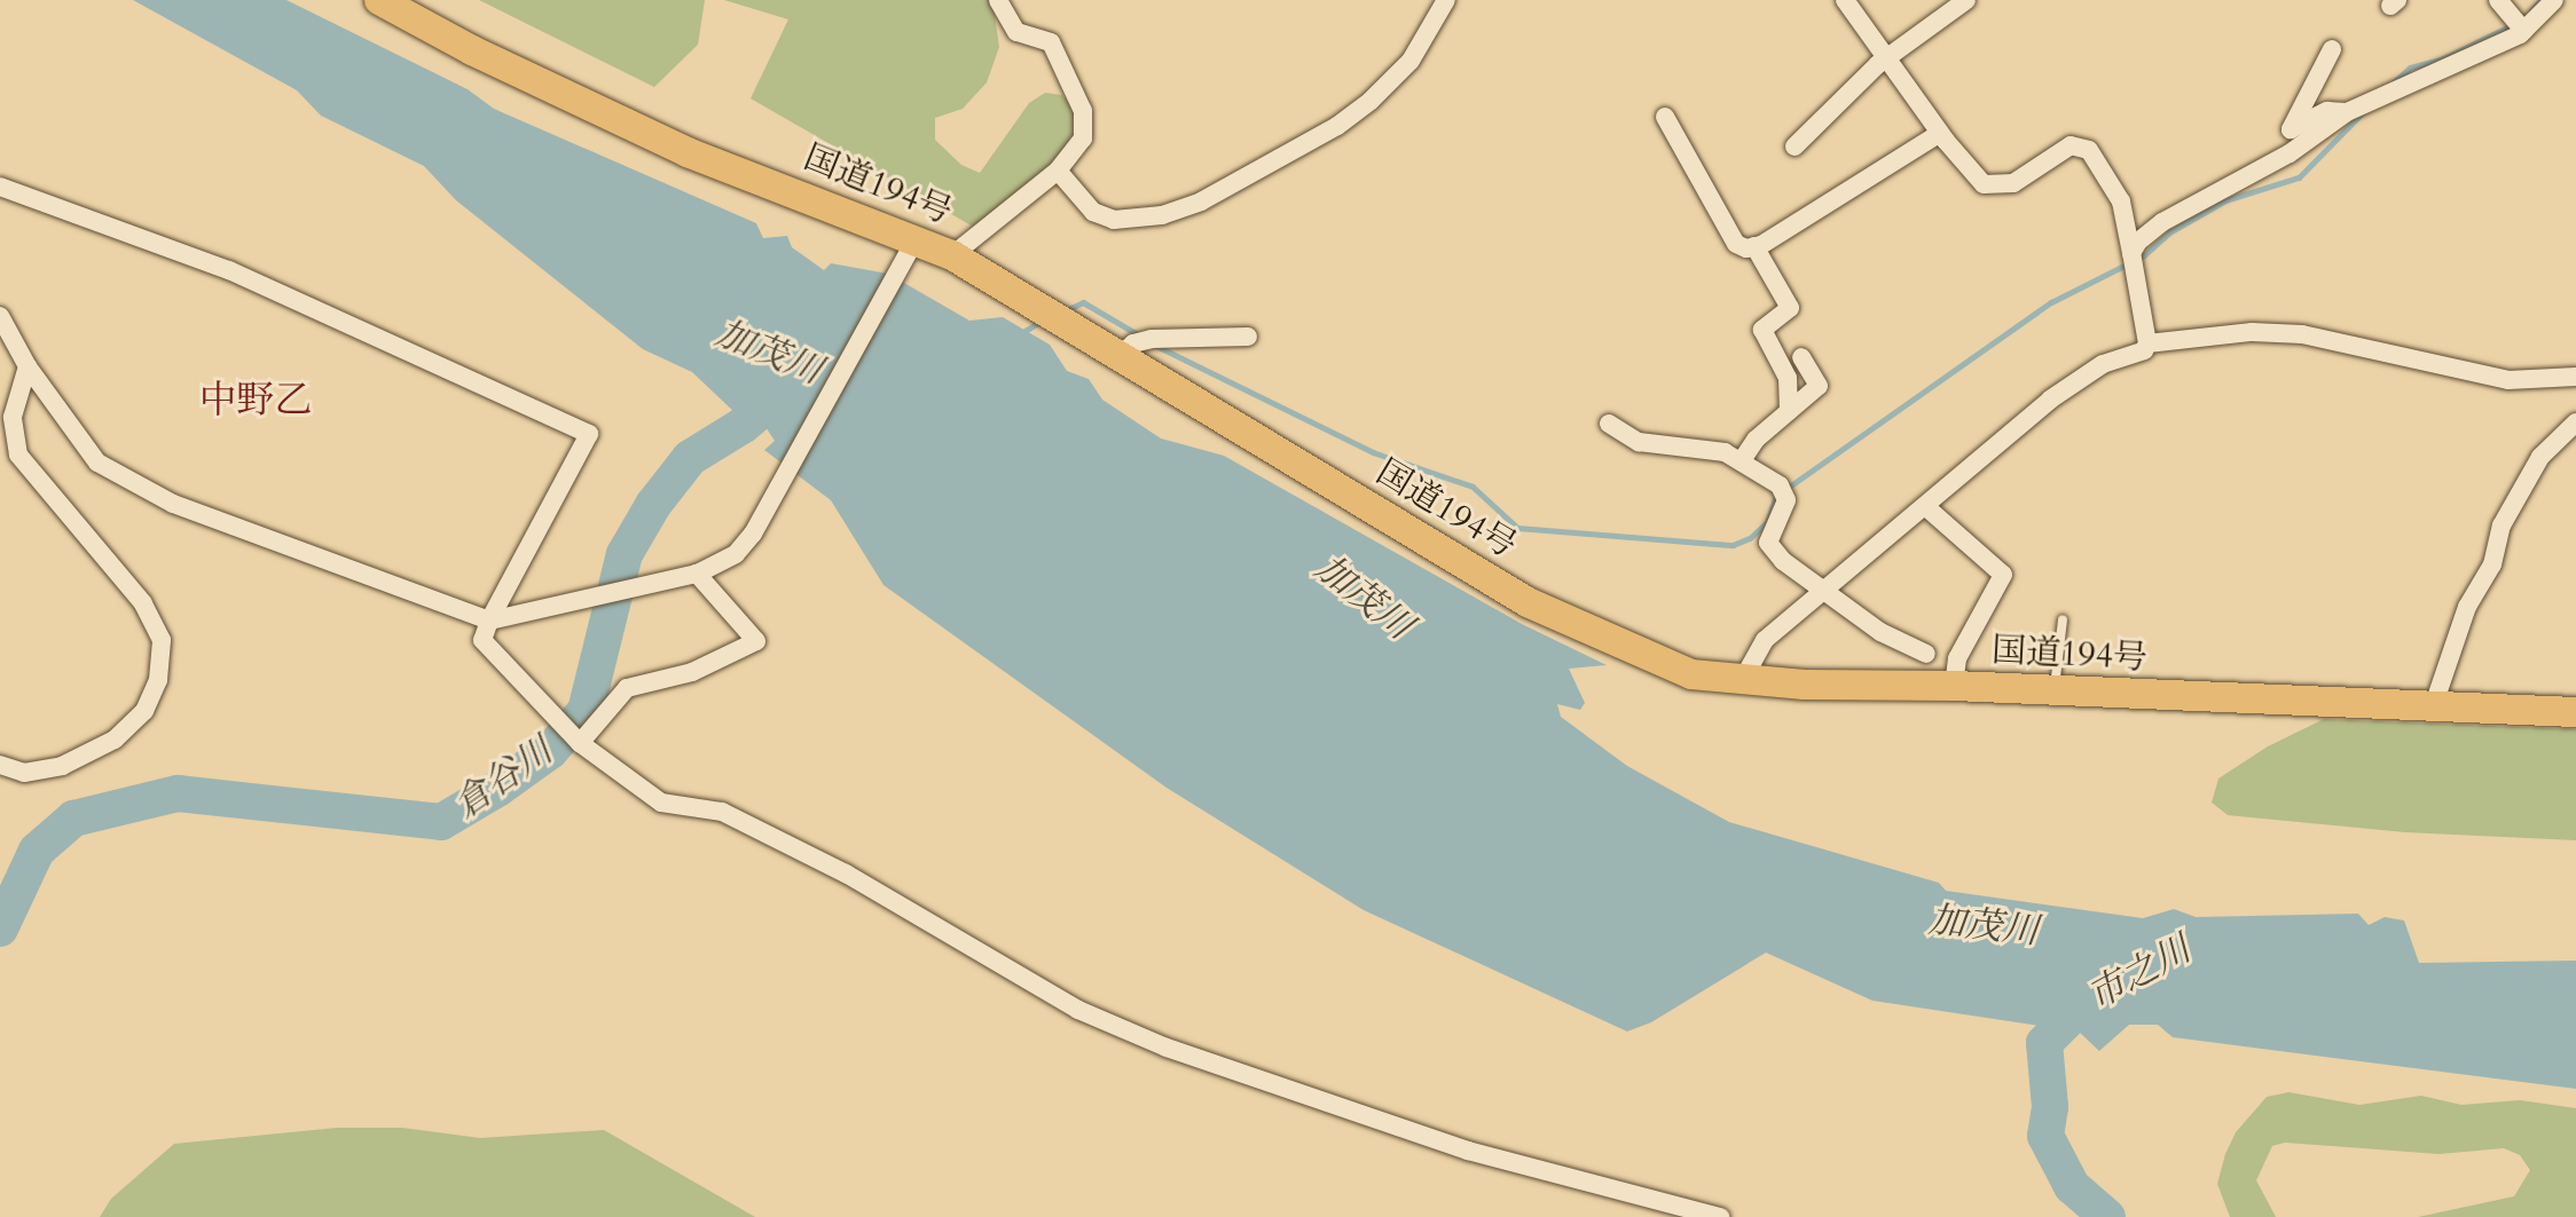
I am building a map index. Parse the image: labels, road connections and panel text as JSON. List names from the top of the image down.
{
  "streets": {
    "highway": ["国道194号"]
  },
  "districts": ["中野乙"],
  "water": ["加茂川", "倉谷川", "市之川"]
}
